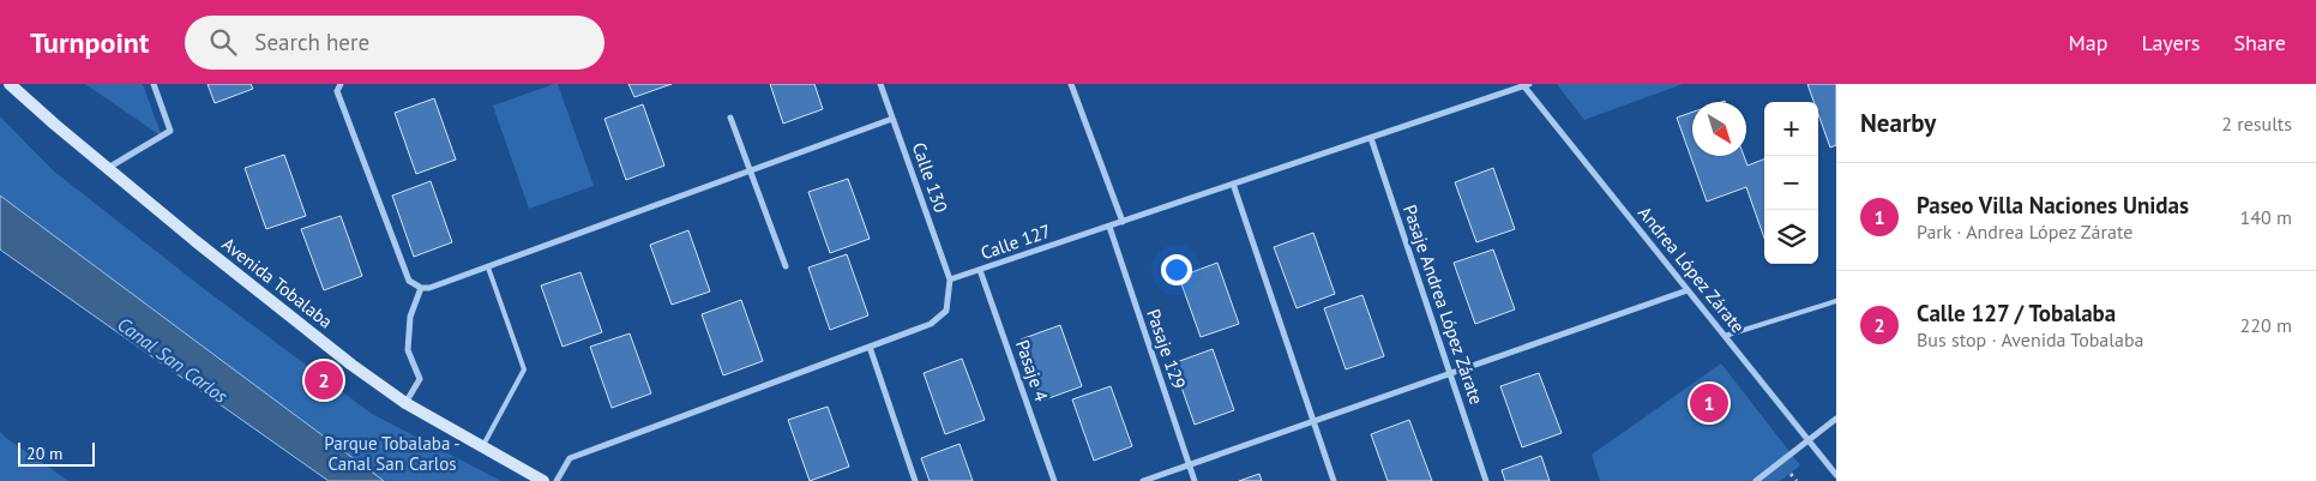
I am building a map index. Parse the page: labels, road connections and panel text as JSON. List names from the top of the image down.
{
  "streets": {
    "main road": ["Avenida Tobalaba"],
    "street": [
      "Calle 130",
      "Calle 127",
      "Andrea López Zárate",
      "Pasaje Andrea López Zárate",
      "Pasaje 129",
      "Pasaje 4"
    ]
  },
  "crossings": [
    ["Calle 130", "Calle 127"],
    ["Calle 127", "Andrea López Zárate"],
    ["Calle 127", "Pasaje Andrea López Zárate"],
    ["Calle 127", "Pasaje 129"],
    ["Calle 127", "Pasaje 4"]
  ],
  "water": ["Canal San Carlos"],
  "parks": ["Parque Tobalaba - Canal San Carlos"],
  "scale_bar": "20 m",
  "north": "bottom right",
  "page": {
    "header": "Turnpoint",
    "search": "Search here",
    "nav": ["Map", "Layers", "Share"],
    "heading": ["Nearby", "2 results"],
    "map_buttons": ["+", "−"],
    "list": [
      {
        "mark": "1",
        "name": "Paseo Villa Naciones Unidas",
        "note": "Park · Andrea López Zárate",
        "value": "140 m"
      },
      {
        "mark": "2",
        "name": "Calle 127 / Tobalaba",
        "note": "Bus stop · Avenida Tobalaba",
        "value": "220 m"
      }
    ],
    "pins": ["2", "1"],
    "scale": "20 m"
  }
}
